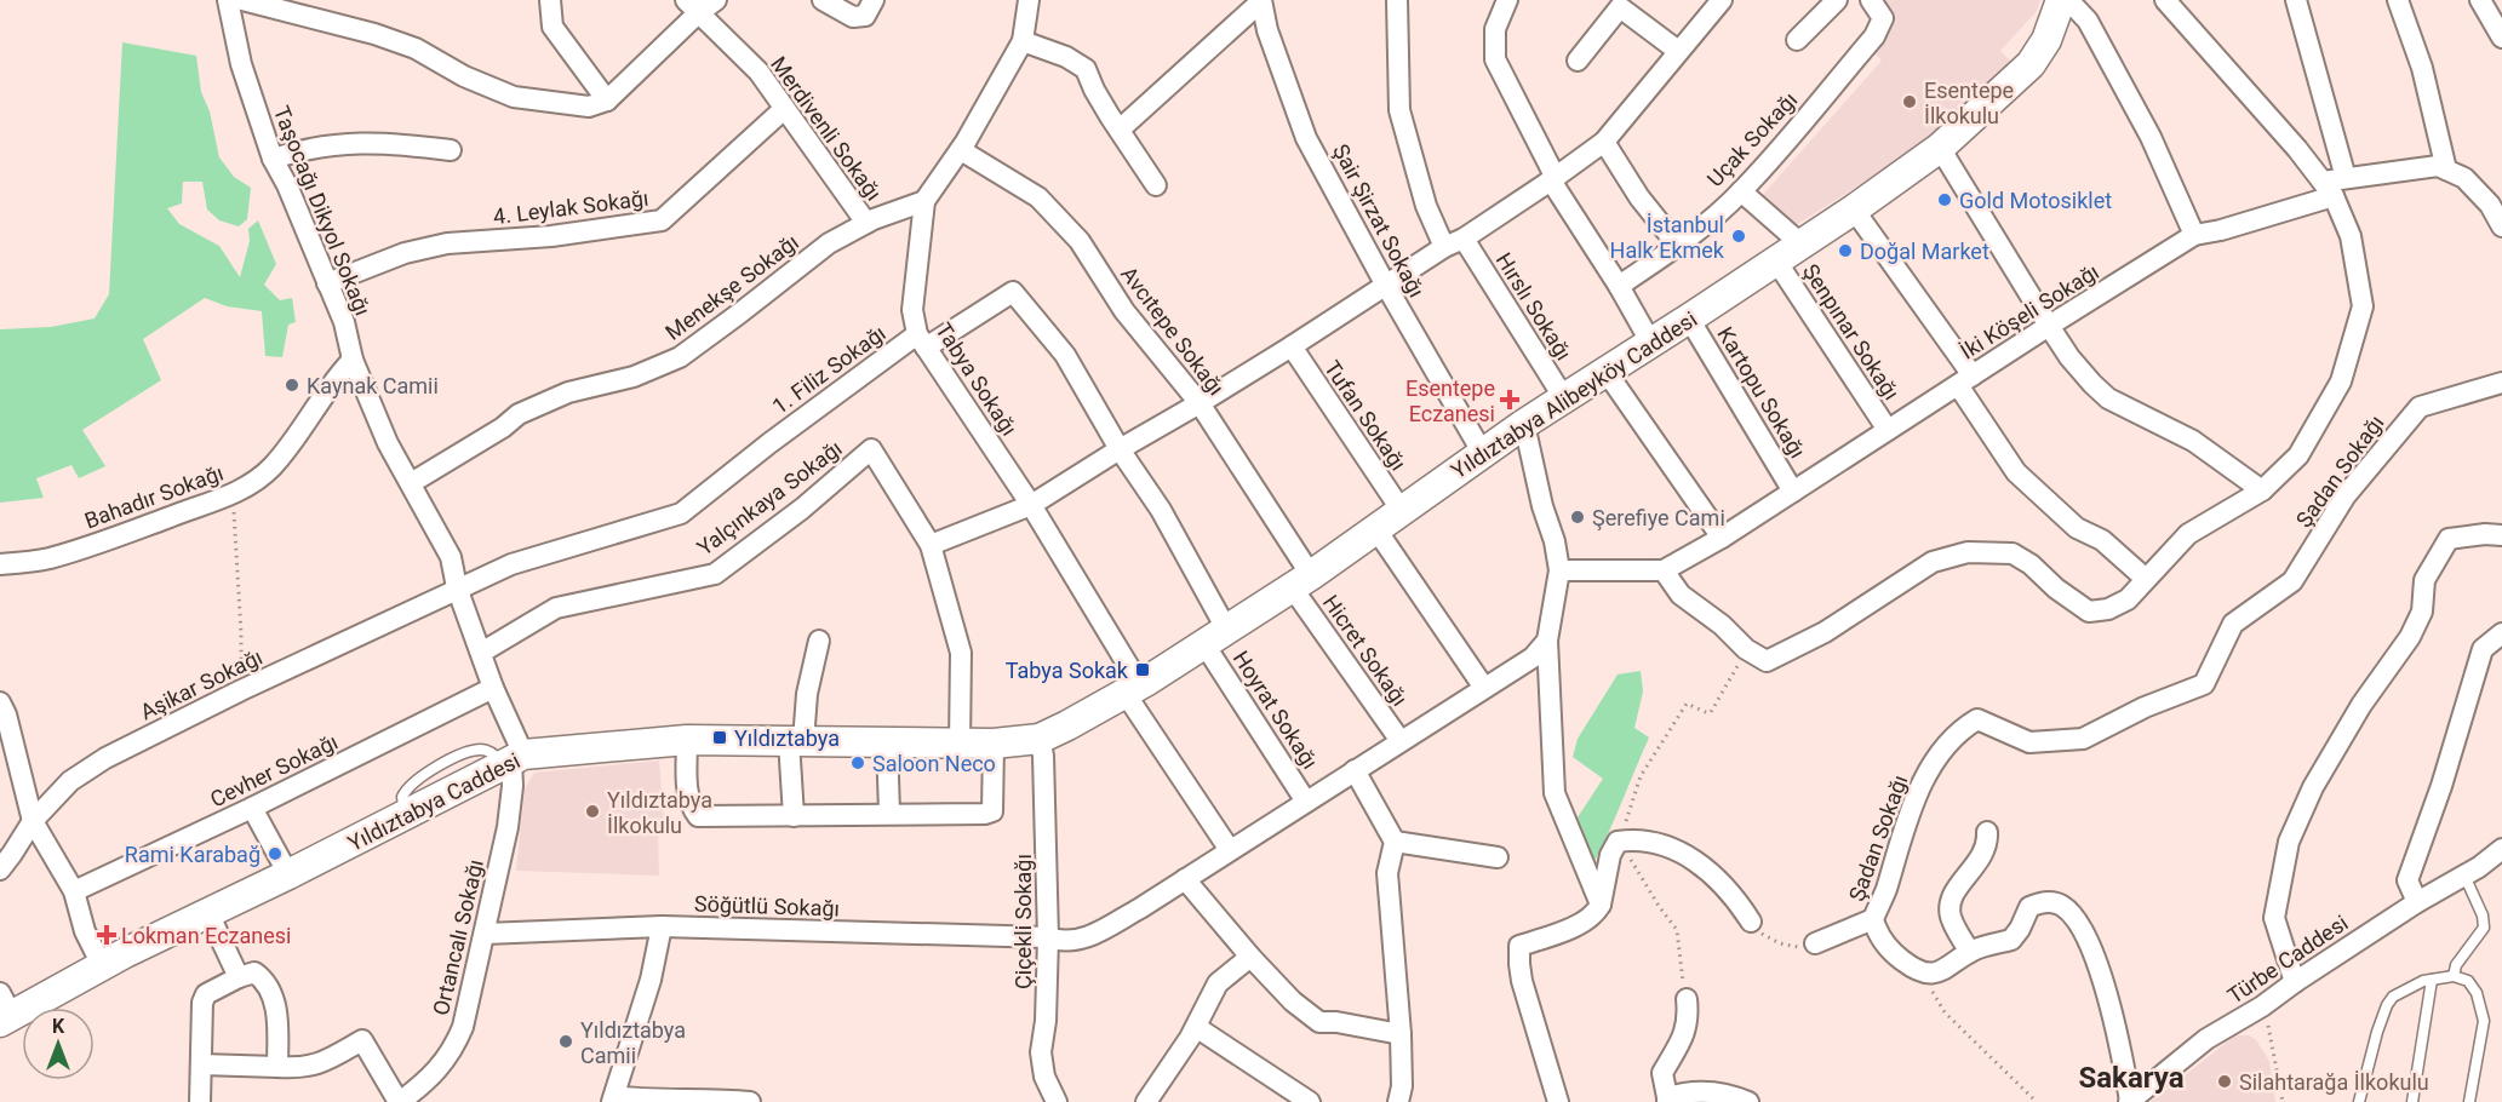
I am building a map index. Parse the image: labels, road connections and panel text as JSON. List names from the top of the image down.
{
  "streets": {
    "main road": ["Yıldıztabya Alibeyköy Caddesi", "Yıldıztabya Caddesi"],
    "street": [
      "Merdivenli Sokağı",
      "Uçak Sokağı",
      "4. Leylak Sokağı",
      "Taşocağı Dikyol Sokağı",
      "Şair Şirzat Sokağı",
      "Menekşe Sokağı",
      "Hırslı Sokağı",
      "İki Köşeli Sokağı",
      "Avcıtepe Sokağı",
      "Şenpınar Sokağı",
      "1. Filiz Sokağı",
      "Tabya Sokağı",
      "Kartopu Sokağı",
      "Tufan Sokağı",
      "Şadan Sokağı",
      "Bahadır Sokağı",
      "Yalçınkaya Sokağı",
      "Hicret Sokağı",
      "Aşikar Sokağı",
      "Hoyrat Sokağı",
      "Cevher Sokağı",
      "Söğütlü Sokağı",
      "Çiçekli Sokağı",
      "Ortancalı Sokağı",
      "Türbe Caddesi"
    ]
  },
  "crossings": [
    ["Merdivenli Sokağı", "4. Leylak Sokağı"],
    ["Merdivenli Sokağı", "Menekşe Sokağı"],
    ["4. Leylak Sokağı", "Taşocağı Dikyol Sokağı"],
    ["Taşocağı Dikyol Sokağı", "Menekşe Sokağı"],
    ["Taşocağı Dikyol Sokağı", "1. Filiz Sokağı"],
    ["Taşocağı Dikyol Sokağı", "Bahadır Sokağı"],
    ["Taşocağı Dikyol Sokağı", "Yalçınkaya Sokağı"],
    ["Taşocağı Dikyol Sokağı", "Aşikar Sokağı"],
    ["Taşocağı Dikyol Sokağı", "Cevher Sokağı"],
    ["Taşocağı Dikyol Sokağı", "Yıldıztabya Caddesi"],
    ["Taşocağı Dikyol Sokağı", "Ortancalı Sokağı"],
    ["Şair Şirzat Sokağı", "Yıldıztabya Alibeyköy Caddesi"],
    ["Menekşe Sokağı", "Tabya Sokağı"],
    ["Hırslı Sokağı", "Yıldıztabya Alibeyköy Caddesi"],
    ["İki Köşeli Sokağı", "Şenpınar Sokağı"],
    ["İki Köşeli Sokağı", "Kartopu Sokağı"],
    ["Avcıtepe Sokağı", "Tabya Sokağı"],
    ["Avcıtepe Sokağı", "Yıldıztabya Alibeyköy Caddesi"],
    ["Avcıtepe Sokağı", "Hicret Sokağı"],
    ["Şenpınar Sokağı", "Yıldıztabya Alibeyköy Caddesi"],
    ["1. Filiz Sokağı", "Tabya Sokağı"],
    ["1. Filiz Sokağı", "Aşikar Sokağı"],
    ["1. Filiz Sokağı", "Hoyrat Sokağı"],
    ["Tabya Sokağı", "Yıldıztabya Alibeyköy Caddesi"],
    ["Tabya Sokağı", "Söğütlü Sokağı"],
    ["Kartopu Sokağı", "Yıldıztabya Alibeyköy Caddesi"],
    ["Yıldıztabya Alibeyköy Caddesi", "Tufan Sokağı"],
    ["Yıldıztabya Alibeyköy Caddesi", "Hicret Sokağı"],
    ["Yıldıztabya Alibeyköy Caddesi", "Hoyrat Sokağı"],
    ["Yıldıztabya Alibeyköy Caddesi", "Yıldıztabya Caddesi"],
    ["Yıldıztabya Alibeyköy Caddesi", "Çiçekli Sokağı"],
    ["Yalçınkaya Sokağı", "Yıldıztabya Caddesi"],
    ["Hicret Sokağı", "Söğütlü Sokağı"],
    ["Hoyrat Sokağı", "Söğütlü Sokağı"],
    ["Yıldıztabya Caddesi", "Çiçekli Sokağı"],
    ["Yıldıztabya Caddesi", "Ortancalı Sokağı"],
    ["Söğütlü Sokağı", "Çiçekli Sokağı"],
    ["Söğütlü Sokağı", "Ortancalı Sokağı"]
  ],
  "districts": ["Sakarya"],
  "places": {
    "other": [
      "Esentepe İlkokulu",
      "Gold Motosiklet",
      "İstanbul Halk Ekmek",
      "Doğal Market",
      "Kaynak Camii",
      "Şerefiye Cami",
      "Saloon Neco",
      "Yıldıztabya İlkokulu",
      "Rami Karabağ",
      "Yıldıztabya Camii",
      "Silahtarağa İlkokulu"
    ],
    "health": ["Esentepe Eczanesi", "Lokman Eczanesi"],
    "transit": ["Tabya Sokak", "Yıldıztabya"]
  },
  "north": "top"
}
